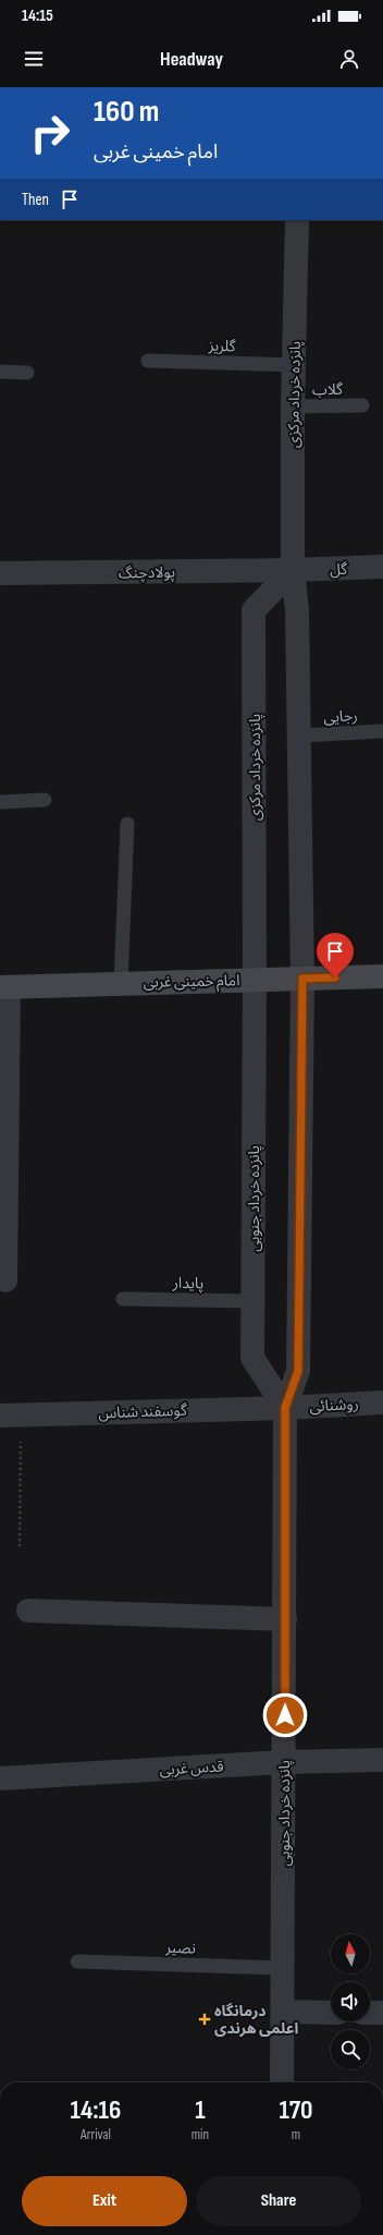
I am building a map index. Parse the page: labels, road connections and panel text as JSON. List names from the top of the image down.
{
  "streets": {
    "main road": ["امام خمینی غربی"],
    "street": [
      "پانزده خرداد مرکزی",
      "گل",
      "پولادچنگ",
      "پانزده خرداد جنوبی",
      "روشنائی",
      "گوسفند شناس",
      "قدس غربی"
    ],
    "lane": [
      "گلریز",
      "گلاب",
      "رجایی",
      "پایدار",
      "نصیر"
    ]
  },
  "crossings": [
    ["گلریز", "پانزده خرداد مرکزی"],
    ["گلاب", "پانزده خرداد مرکزی"],
    ["پانزده خرداد مرکزی", "گل"],
    ["پانزده خرداد مرکزی", "پولادچنگ"],
    ["پانزده خرداد مرکزی", "رجایی"],
    ["پانزده خرداد مرکزی", "امام خمینی غربی"],
    ["پانزده خرداد مرکزی", "پانزده خرداد جنوبی"],
    ["گل", "پولادچنگ"],
    ["امام خمینی غربی", "پانزده خرداد جنوبی"],
    ["پانزده خرداد جنوبی", "پایدار"],
    ["پانزده خرداد جنوبی", "روشنائی"],
    ["پانزده خرداد جنوبی", "گوسفند شناس"],
    ["پانزده خرداد جنوبی", "قدس غربی"],
    ["پانزده خرداد جنوبی", "نصیر"],
    ["روشنائی", "گوسفند شناس"]
  ],
  "places": {
    "health": ["درمانگاه اعلمی هرندی"]
  },
  "north": "top",
  "page": {
    "status": "14:15",
    "header": "Headway",
    "turn": ["160 m", "امام خمینی غربی"],
    "then": "Then",
    "eta": [
      "14:16",
      "Arrival",
      "1",
      "min",
      "170",
      "m"
    ],
    "buttons": ["Exit", "Share"]
  }
}
